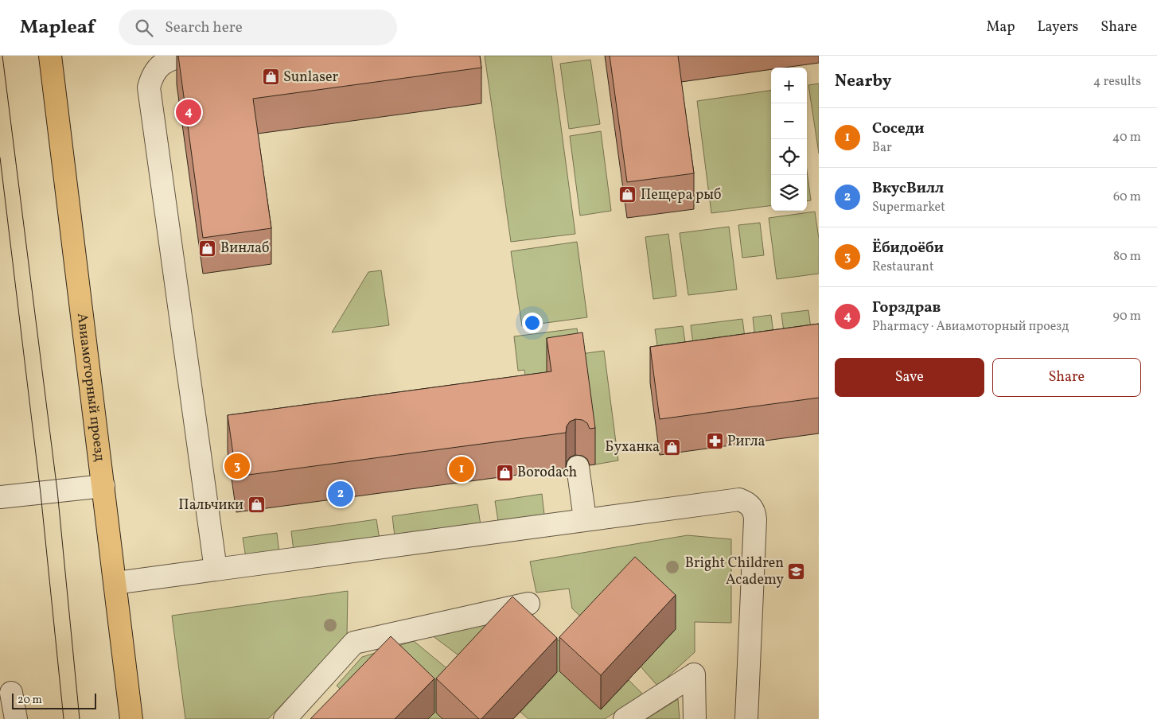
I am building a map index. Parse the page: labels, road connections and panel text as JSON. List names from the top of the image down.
{
  "streets": {
    "main road": ["Авиамоторный проезд"]
  },
  "places": {
    "shop": [
      "Sunlaser",
      "Пещера рыб",
      "Винлаб",
      "Буханка",
      "Borodach",
      "Пальчики"
    ],
    "pharmacy": ["Ригла"],
    "school or university": ["Bright Children Academy"]
  },
  "scale_bar": "20 m",
  "page": {
    "header": "Mapleaf",
    "search": "Search here",
    "nav": ["Map", "Layers", "Share"],
    "heading": ["Nearby", "4 results"],
    "map_buttons": ["+", "−"],
    "pins": [
      "4",
      "3",
      "1",
      "2"
    ],
    "list": [
      {
        "mark": "1",
        "name": "Соседи",
        "note": "Bar",
        "value": "40 m"
      },
      {
        "mark": "2",
        "name": "ВкусВилл",
        "note": "Supermarket",
        "value": "60 m"
      },
      {
        "mark": "3",
        "name": "Ёбидоёби",
        "note": "Restaurant",
        "value": "80 m"
      },
      {
        "mark": "4",
        "name": "Горздрав",
        "note": "Pharmacy · Авиамоторный проезд",
        "value": "90 m"
      }
    ],
    "buttons": ["Save", "Share"],
    "scale": "20 m"
  }
}
